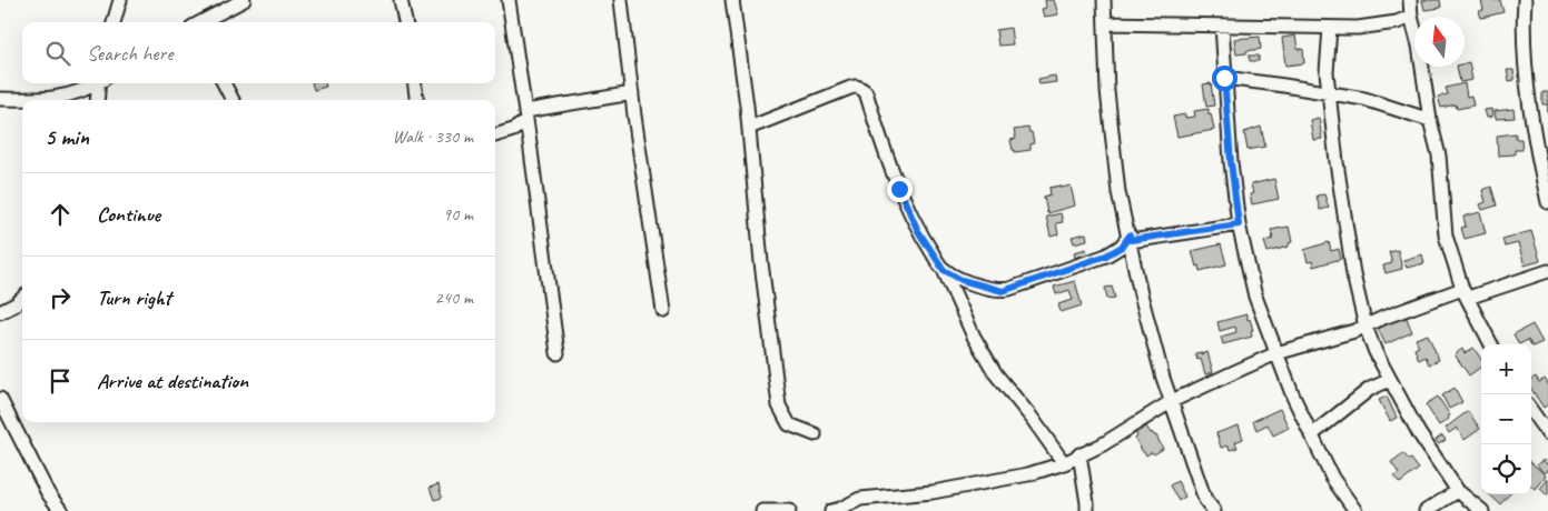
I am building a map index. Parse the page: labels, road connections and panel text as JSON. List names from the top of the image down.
{
  "north": "top",
  "page": {
    "search": "Search here",
    "heading": ["5 min", "Walk · 330 m"],
    "list": [
      ["Continue", "90 m"],
      ["Turn right", "240 m"],
      "Arrive at destination"
    ],
    "map_buttons": ["+", "−"]
  }
}
